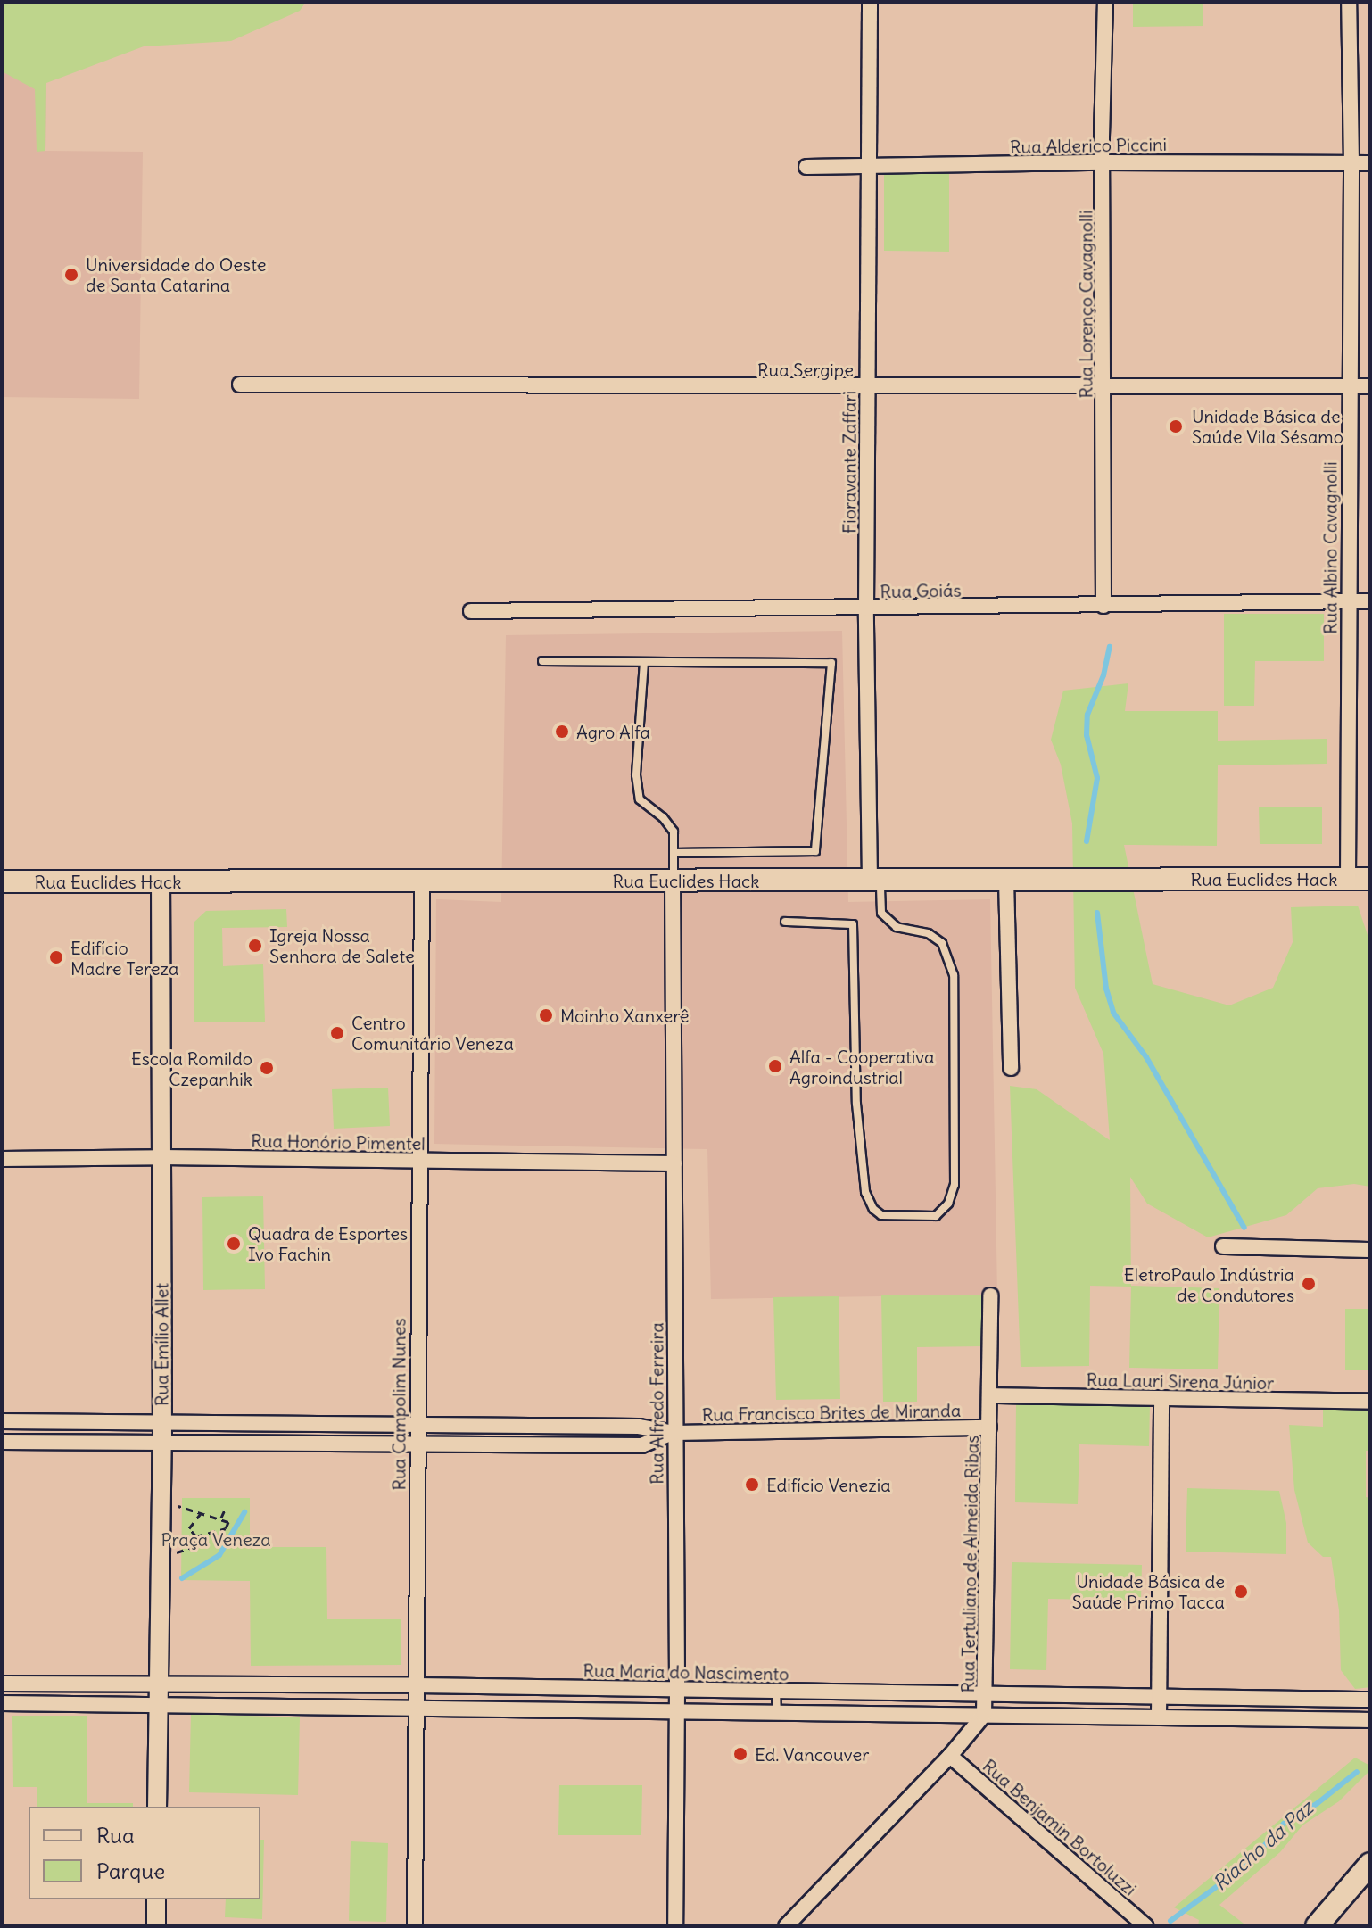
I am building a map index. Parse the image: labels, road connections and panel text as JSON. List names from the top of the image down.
{
  "streets": {
    "main road": ["Rua Euclides Hack"],
    "street": [
      "Rua Alderico Piccini",
      "Rua Lorenço Cavagnolli",
      "Rua Sergipe",
      "Fioravante Zaffari",
      "Rua Albino Cavagnolli",
      "Rua Goiás",
      "Rua Honório Pimentel",
      "Rua Emílio Allet",
      "Rua Lauri Sirena Júnior",
      "Rua Alfredo Ferreira",
      "Rua Campolim Nunes",
      "Rua Francisco Brites de Miranda",
      "Rua Tertuliano de Almeida Ribas",
      "Rua Maria do Nascimento",
      "Rua Benjamin Bortoluzzi"
    ]
  },
  "crossings": [
    ["Rua Alderico Piccini", "Rua Lorenço Cavagnolli"],
    ["Rua Alderico Piccini", "Fioravante Zaffari"],
    ["Rua Alderico Piccini", "Rua Albino Cavagnolli"],
    ["Rua Lorenço Cavagnolli", "Rua Sergipe"],
    ["Rua Lorenço Cavagnolli", "Rua Goiás"],
    ["Rua Sergipe", "Fioravante Zaffari"],
    ["Rua Sergipe", "Rua Albino Cavagnolli"],
    ["Fioravante Zaffari", "Rua Goiás"],
    ["Fioravante Zaffari", "Rua Euclides Hack"],
    ["Rua Albino Cavagnolli", "Rua Goiás"],
    ["Rua Albino Cavagnolli", "Rua Euclides Hack"],
    ["Rua Euclides Hack", "Rua Emílio Allet"],
    ["Rua Euclides Hack", "Rua Alfredo Ferreira"],
    ["Rua Euclides Hack", "Rua Campolim Nunes"],
    ["Rua Honório Pimentel", "Rua Emílio Allet"],
    ["Rua Honório Pimentel", "Rua Alfredo Ferreira"],
    ["Rua Honório Pimentel", "Rua Campolim Nunes"],
    ["Rua Emílio Allet", "Rua Francisco Brites de Miranda"],
    ["Rua Emílio Allet", "Rua Maria do Nascimento"],
    ["Rua Lauri Sirena Júnior", "Rua Tertuliano de Almeida Ribas"],
    ["Rua Alfredo Ferreira", "Rua Francisco Brites de Miranda"],
    ["Rua Alfredo Ferreira", "Rua Maria do Nascimento"],
    ["Rua Campolim Nunes", "Rua Francisco Brites de Miranda"],
    ["Rua Campolim Nunes", "Rua Maria do Nascimento"],
    ["Rua Francisco Brites de Miranda", "Rua Tertuliano de Almeida Ribas"],
    ["Rua Tertuliano de Almeida Ribas", "Rua Maria do Nascimento"],
    ["Rua Tertuliano de Almeida Ribas", "Rua Benjamin Bortoluzzi"]
  ],
  "water": ["Riacho da Paz"],
  "parks": ["Praça Veneza"],
  "places": [
    "Universidade do Oeste de Santa Catarina",
    "Unidade Básica de Saúde Vila Sésamo",
    "Agro Alfa",
    "Igreja Nossa Senhora de Salete",
    "Edifício Madre Tereza",
    "Moinho Xanxerê",
    "Centro Comunitário Veneza",
    "Alfa - Cooperativa Agroindustrial",
    "Escola Romildo Czepanhik",
    "Quadra de Esportes Ivo Fachin",
    "EletroPaulo Indústria de Condutores",
    "Edifício Venezia",
    "Unidade Básica de Saúde Primo Tacca",
    "Ed. Vancouver"
  ],
  "legend": ["Rua", "Parque"]
}
